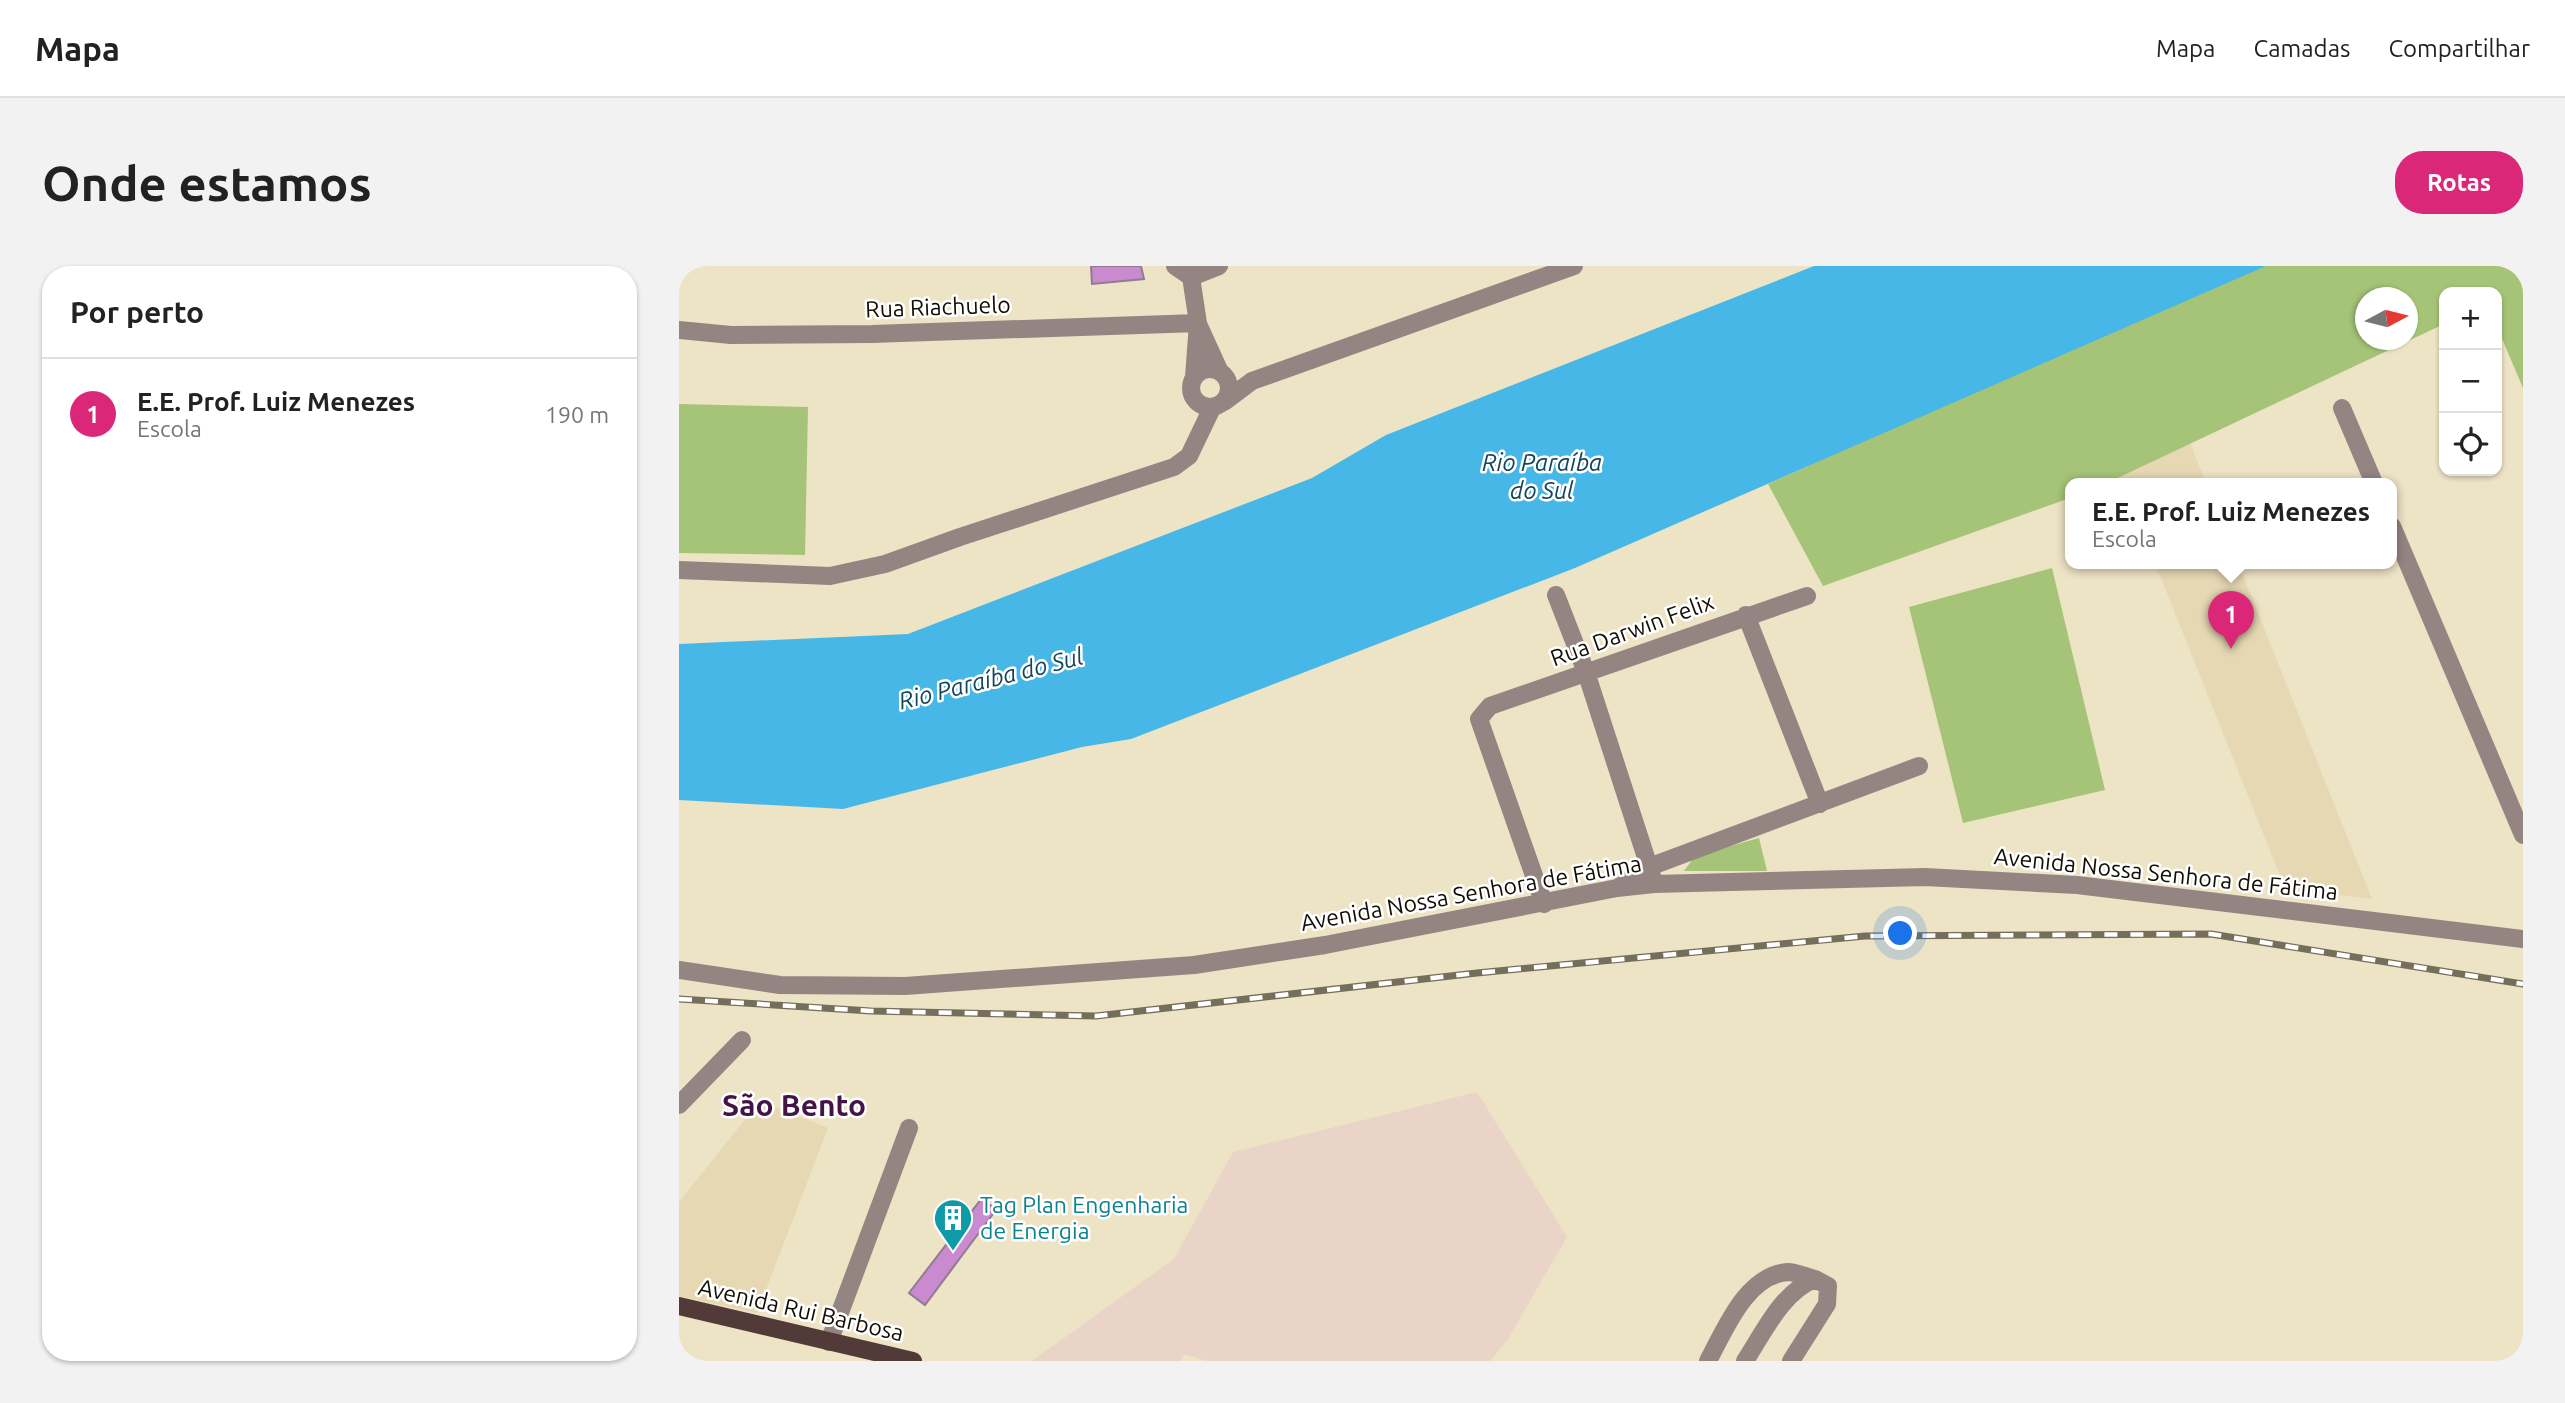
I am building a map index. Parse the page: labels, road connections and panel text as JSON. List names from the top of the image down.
{
  "streets": {
    "main road": ["Avenida Rui Barbosa"],
    "street": ["Rua Riachuelo", "Rua Darwin Felix", "Avenida Nossa Senhora de Fátima"]
  },
  "crossings": [
    ["Rua Darwin Felix", "Avenida Nossa Senhora de Fátima"]
  ],
  "districts": ["São Bento"],
  "water": ["Rio Paraíba do Sul"],
  "places": {
    "building": ["Tag Plan Engenharia de Energia"]
  },
  "north": "right",
  "page": {
    "header": "Mapa",
    "nav": ["Mapa", "Camadas", "Compartilhar"],
    "buttons": "Rotas",
    "title": "Onde estamos",
    "heading": "Por perto",
    "map_buttons": ["+", "−"],
    "list": [
      {
        "mark": "1",
        "name": "E.E. Prof. Luiz Menezes",
        "note": "Escola",
        "value": "190 m"
      }
    ],
    "popup": ["E.E. Prof. Luiz Menezes", "Escola"],
    "pins": "1"
  }
}
